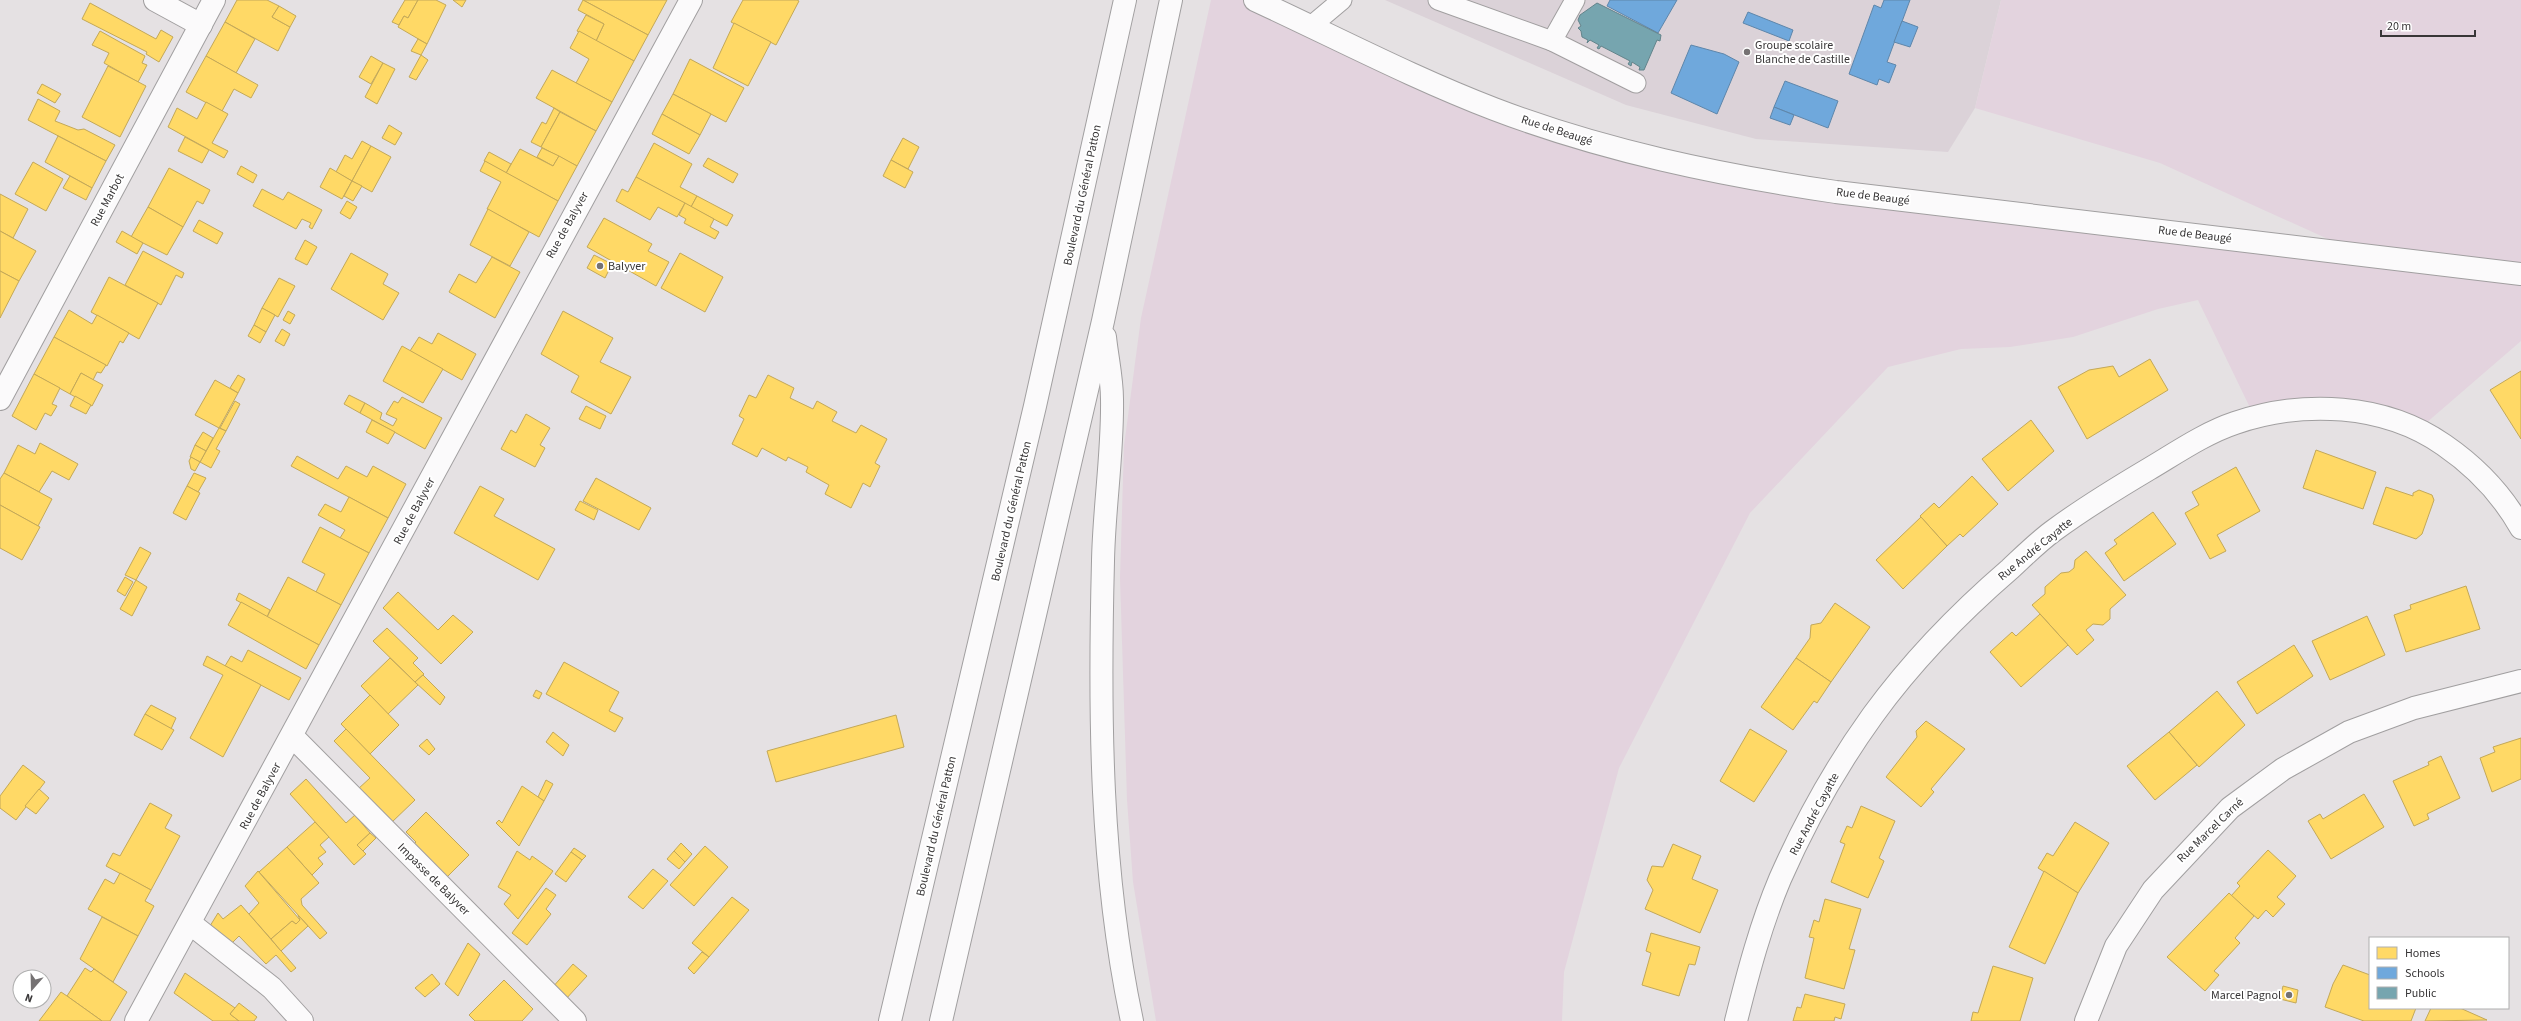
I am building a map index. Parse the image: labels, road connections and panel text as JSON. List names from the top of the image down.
{
  "streets": {
    "main road": [
      "Rue de Beaugé",
      "Boulevard du Général Patton",
      "Rue Marbot",
      "Rue de Balyver",
      "Rue André Cayatte",
      "Rue Marcel Carné",
      "Impasse de Balyver"
    ]
  },
  "crossings": [
    ["Rue de Balyver", "Impasse de Balyver"]
  ],
  "places": ["Groupe scolaire Blanche de Castille", "Balyver", "Marcel Pagnol"],
  "legend": ["Homes", "Schools", "Public"],
  "scale_bar": "20 m",
  "north": "bottom"
}
